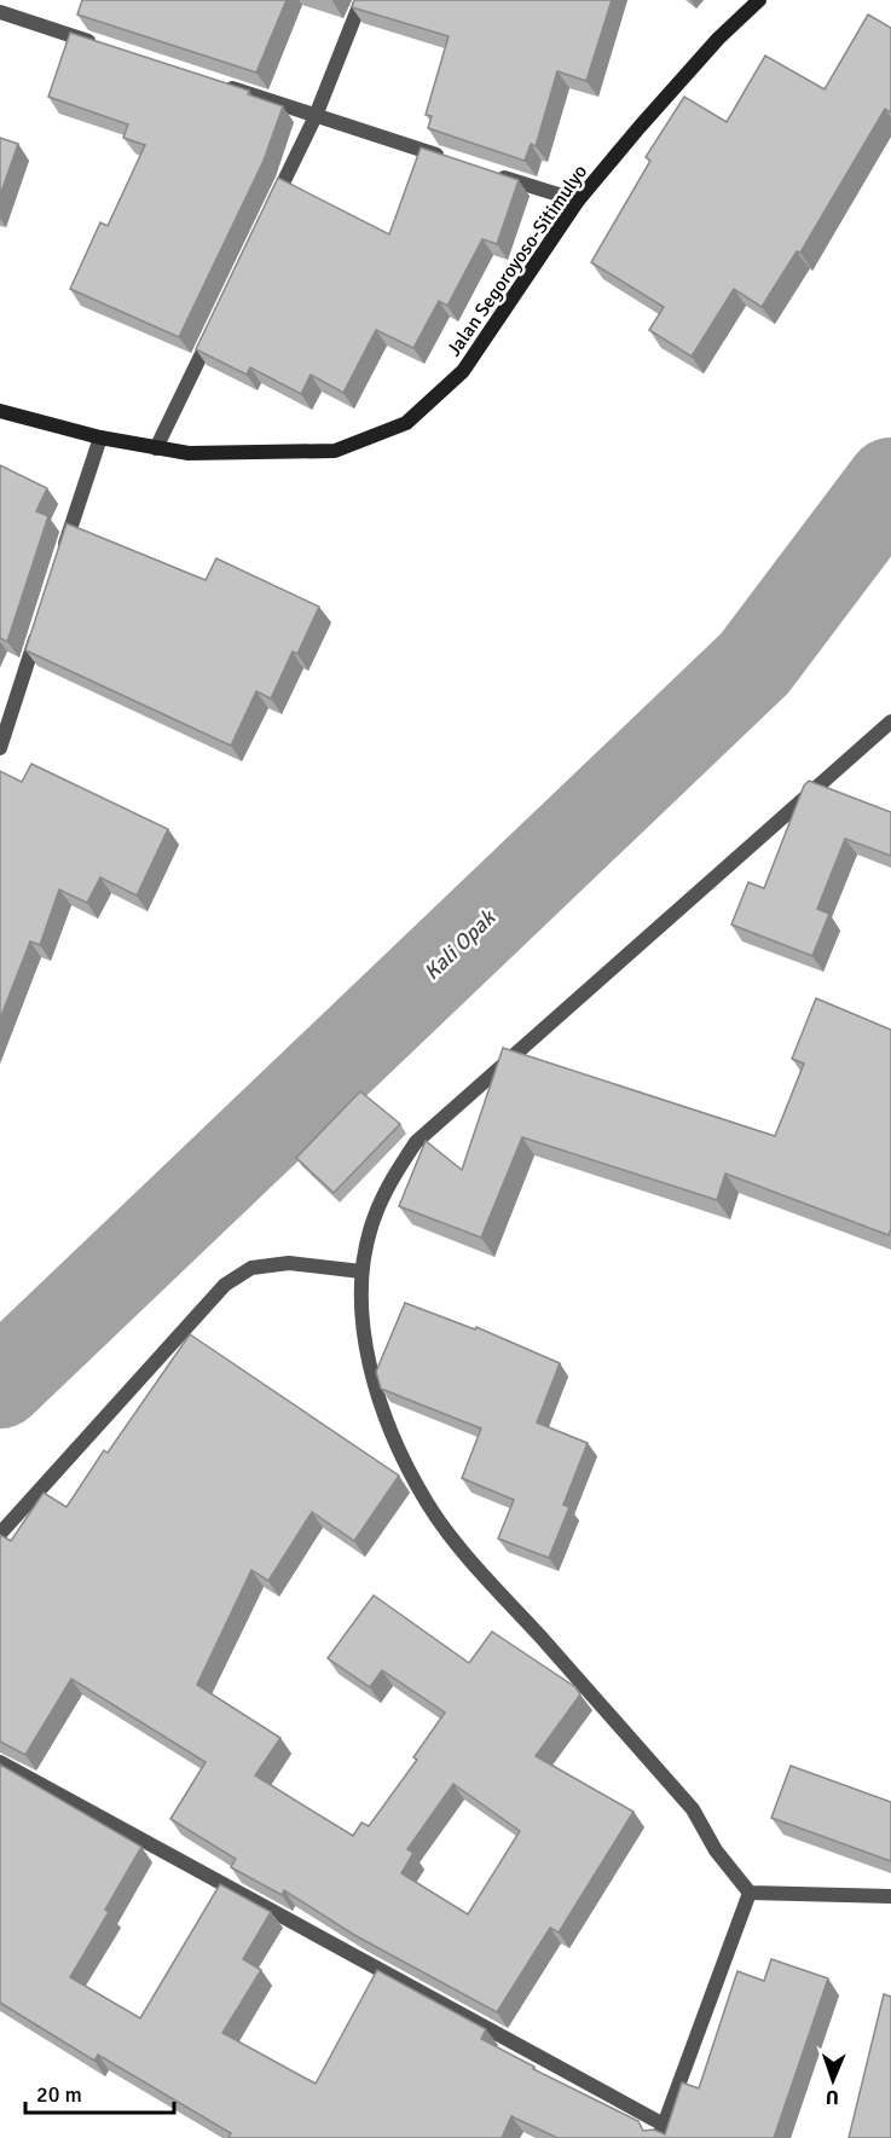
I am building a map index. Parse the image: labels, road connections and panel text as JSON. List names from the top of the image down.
{
  "streets": {
    "main road": ["Jalan Segoroyoso-Sitimulyo"]
  },
  "water": ["Kali Opak"],
  "scale_bar": "20 m",
  "north": "bottom"
}
